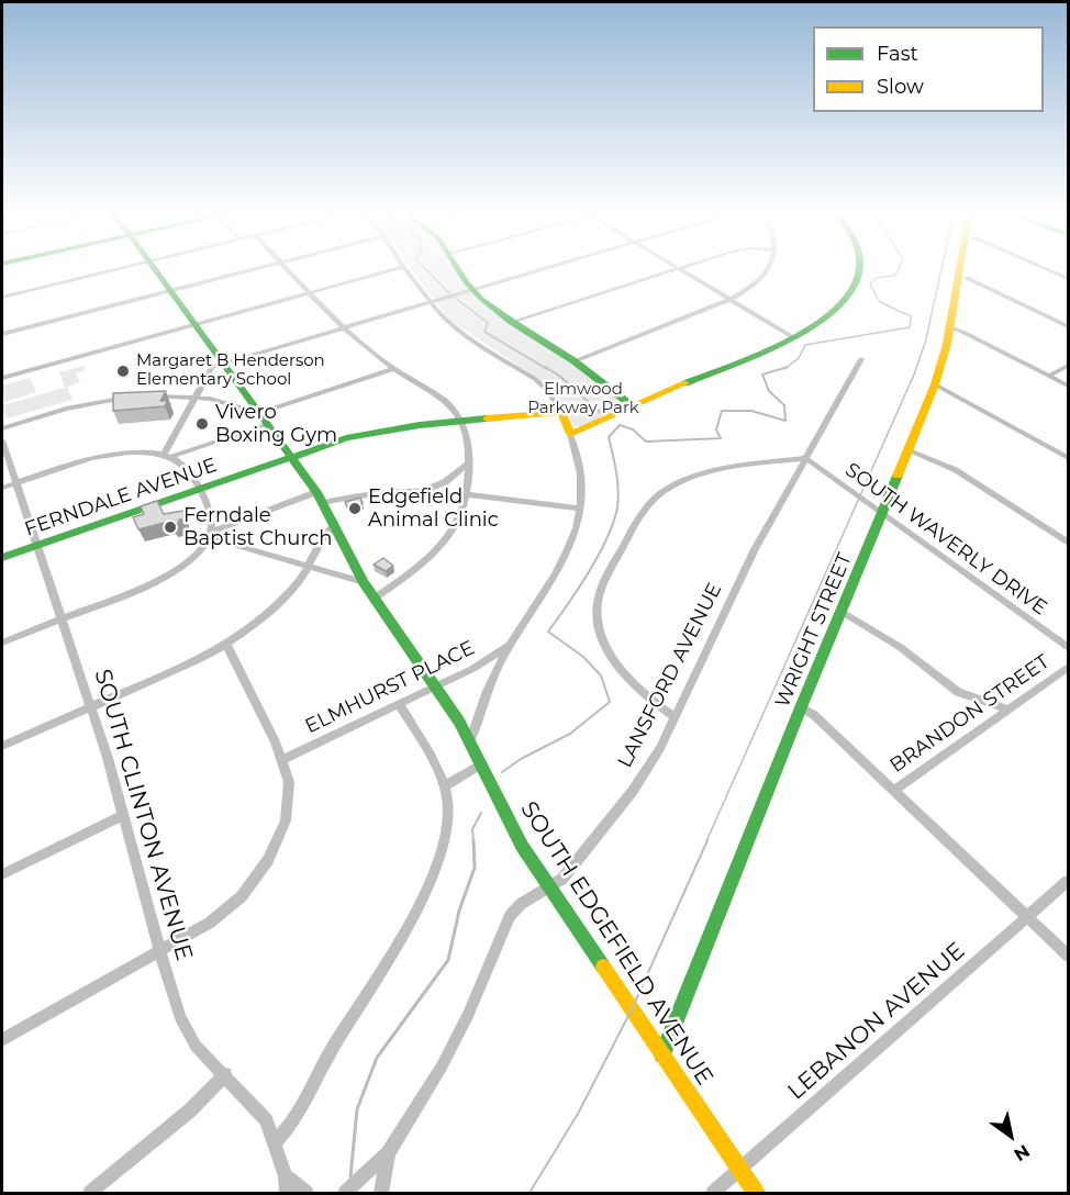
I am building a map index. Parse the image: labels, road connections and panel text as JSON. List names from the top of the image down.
{
  "streets": {
    "street": [
      "FERNDALE AVENUE",
      "SOUTH WAVERLY DRIVE",
      "WRIGHT STREET",
      "LANSFORD AVENUE",
      "ELMHURST PLACE",
      "BRANDON STREET",
      "SOUTH CLINTON AVENUE",
      "SOUTH EDGEFIELD AVENUE",
      "LEBANON AVENUE"
    ]
  },
  "crossings": [
    ["FERNDALE AVENUE", "SOUTH CLINTON AVENUE"],
    ["FERNDALE AVENUE", "SOUTH EDGEFIELD AVENUE"],
    ["SOUTH WAVERLY DRIVE", "WRIGHT STREET"],
    ["SOUTH WAVERLY DRIVE", "LANSFORD AVENUE"],
    ["WRIGHT STREET", "SOUTH EDGEFIELD AVENUE"],
    ["LANSFORD AVENUE", "SOUTH EDGEFIELD AVENUE"],
    ["ELMHURST PLACE", "SOUTH EDGEFIELD AVENUE"],
    ["SOUTH EDGEFIELD AVENUE", "LEBANON AVENUE"]
  ],
  "parks": ["Elmwood Parkway Park"],
  "places": [
    "Margaret B Henderson Elementary School",
    "Vivero Boxing Gym",
    "Edgefield Animal Clinic",
    "Ferndale Baptist Church"
  ],
  "legend": ["Fast", "Slow"],
  "north": "bottom right"
}
